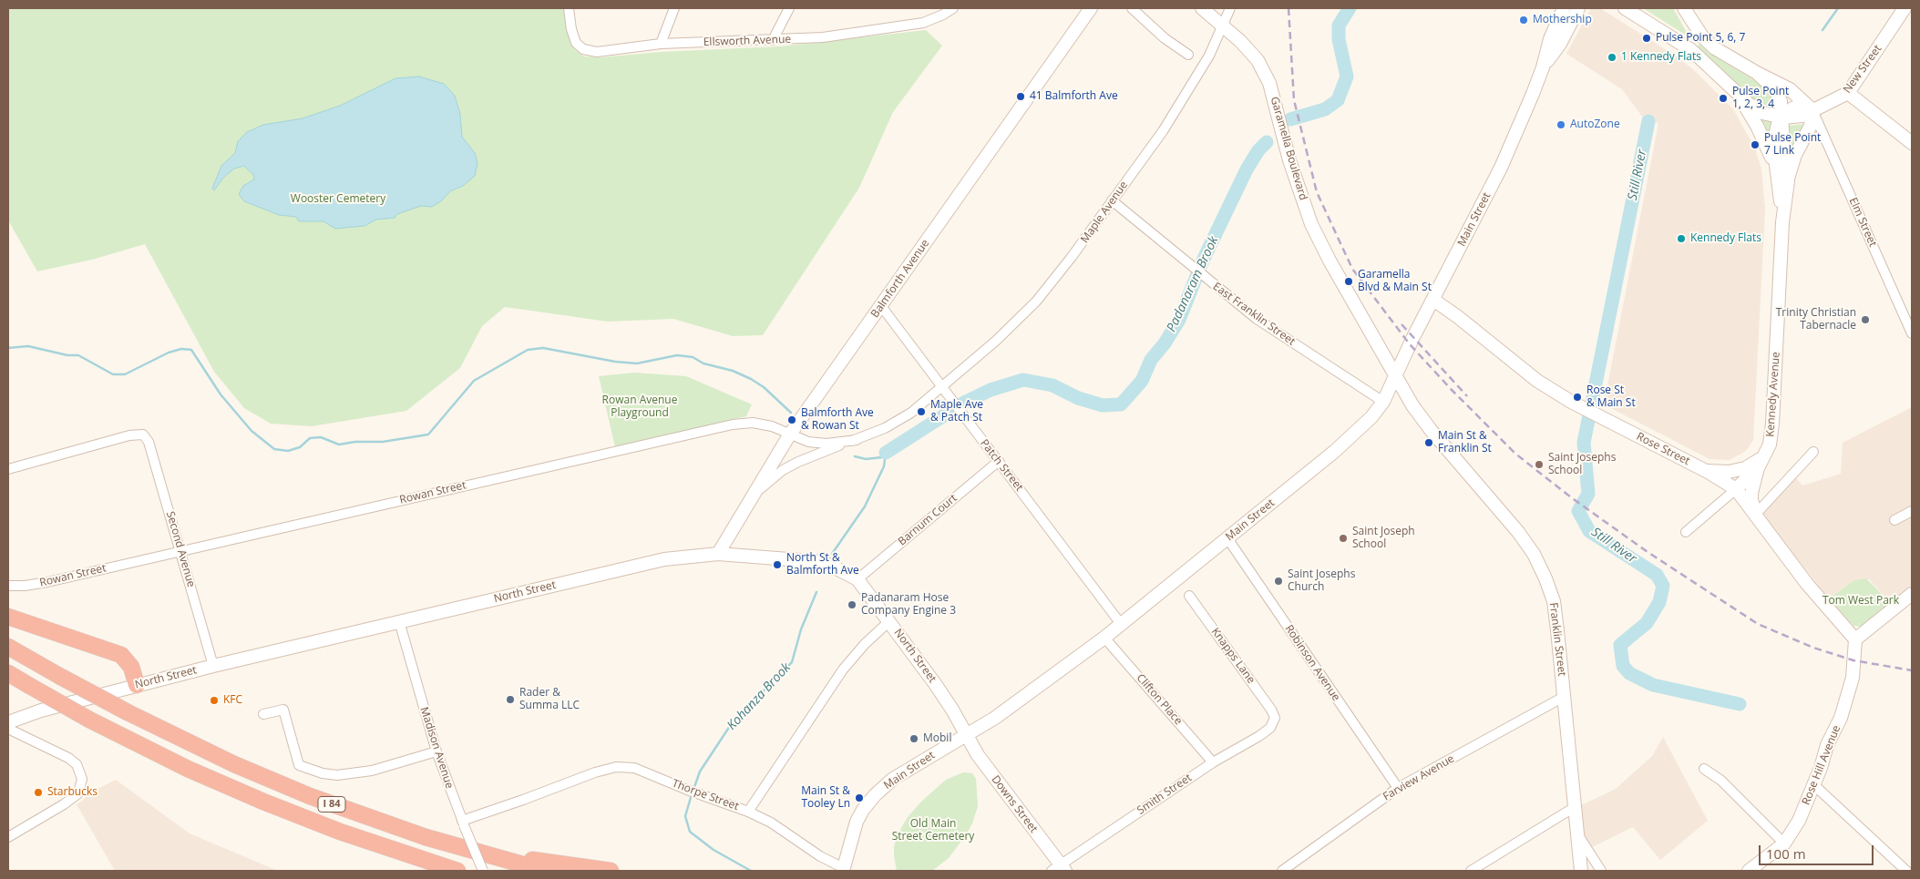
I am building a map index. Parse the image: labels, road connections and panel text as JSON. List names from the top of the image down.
{
  "streets": {
    "highway": ["I 84"],
    "main road": [
      "New Street",
      "Garamella Boulevard",
      "Main Street",
      "Elm Street",
      "Balmforth Avenue",
      "Kennedy Avenue",
      "Rose Street",
      "North Street",
      "Franklin Street",
      "Rose Hill Avenue",
      "Downs Street"
    ],
    "street": [
      "Ellsworth Avenue",
      "Maple Avenue",
      "East Franklin Street",
      "Patch Street",
      "Rowan Street",
      "Barnum Court",
      "Second Avenue",
      "Knapps Lane",
      "Robinson Avenue",
      "Clifton Place",
      "Madison Avenue",
      "Farview Avenue",
      "Smith Street",
      "Thorpe Street"
    ]
  },
  "crossings": [
    ["New Street", "Elm Street"],
    ["New Street", "Kennedy Avenue"],
    ["Garamella Boulevard", "Maple Avenue"],
    ["Garamella Boulevard", "Main Street"],
    ["Garamella Boulevard", "Franklin Street"],
    ["Maple Avenue", "East Franklin Street"],
    ["Maple Avenue", "Patch Street"],
    ["Maple Avenue", "Rowan Street"],
    ["Main Street", "East Franklin Street"],
    ["Main Street", "Rose Street"],
    ["Main Street", "Patch Street"],
    ["Main Street", "North Street"],
    ["Main Street", "Franklin Street"],
    ["Main Street", "Robinson Avenue"],
    ["Main Street", "Clifton Place"],
    ["Main Street", "Downs Street"],
    ["Balmforth Avenue", "Patch Street"],
    ["Balmforth Avenue", "Rowan Street"],
    ["Balmforth Avenue", "North Street"],
    ["Kennedy Avenue", "Rose Street"],
    ["Rose Street", "Rose Hill Avenue"],
    ["Patch Street", "Rowan Street"],
    ["Patch Street", "Barnum Court"],
    ["Rowan Street", "Second Avenue"],
    ["Barnum Court", "North Street"],
    ["Second Avenue", "North Street"],
    ["North Street", "Madison Avenue"],
    ["North Street", "Thorpe Street"],
    ["North Street", "Downs Street"],
    ["Franklin Street", "Farview Avenue"],
    ["Knapps Lane", "Smith Street"],
    ["Robinson Avenue", "Farview Avenue"],
    ["Clifton Place", "Smith Street"],
    ["Madison Avenue", "Thorpe Street"],
    ["Smith Street", "Downs Street"]
  ],
  "water": ["Still River", "Padanaram Brook", "Kohanza Brook"],
  "parks": [
    "Wooster Cemetery",
    "Rowan Avenue Playground",
    "Tom West Park",
    "Old Main Street Cemetery"
  ],
  "places": [
    "Mothership",
    "Pulse Point 5, 6, 7",
    "1 Kennedy Flats",
    "41 Balmforth Ave",
    "Pulse Point 1, 2, 3, 4",
    "AutoZone",
    "Pulse Point 7 Link",
    "Kennedy Flats",
    "Garamella Blvd & Main St",
    "Trinity Christian Tabernacle",
    "Rose St & Main St",
    "Maple Ave & Patch St",
    "Balmforth Ave & Rowan St",
    "Main St & Franklin St",
    "Saint Josephs School",
    "Saint Joseph School",
    "North St & Balmforth Ave",
    "Saint Josephs Church",
    "Padanaram Hose Company Engine 3",
    "Rader & Summa LLC",
    "KFC",
    "Mobil",
    "Starbucks",
    "Main St & Tooley Ln"
  ],
  "scale_bar": "100 m"
}
